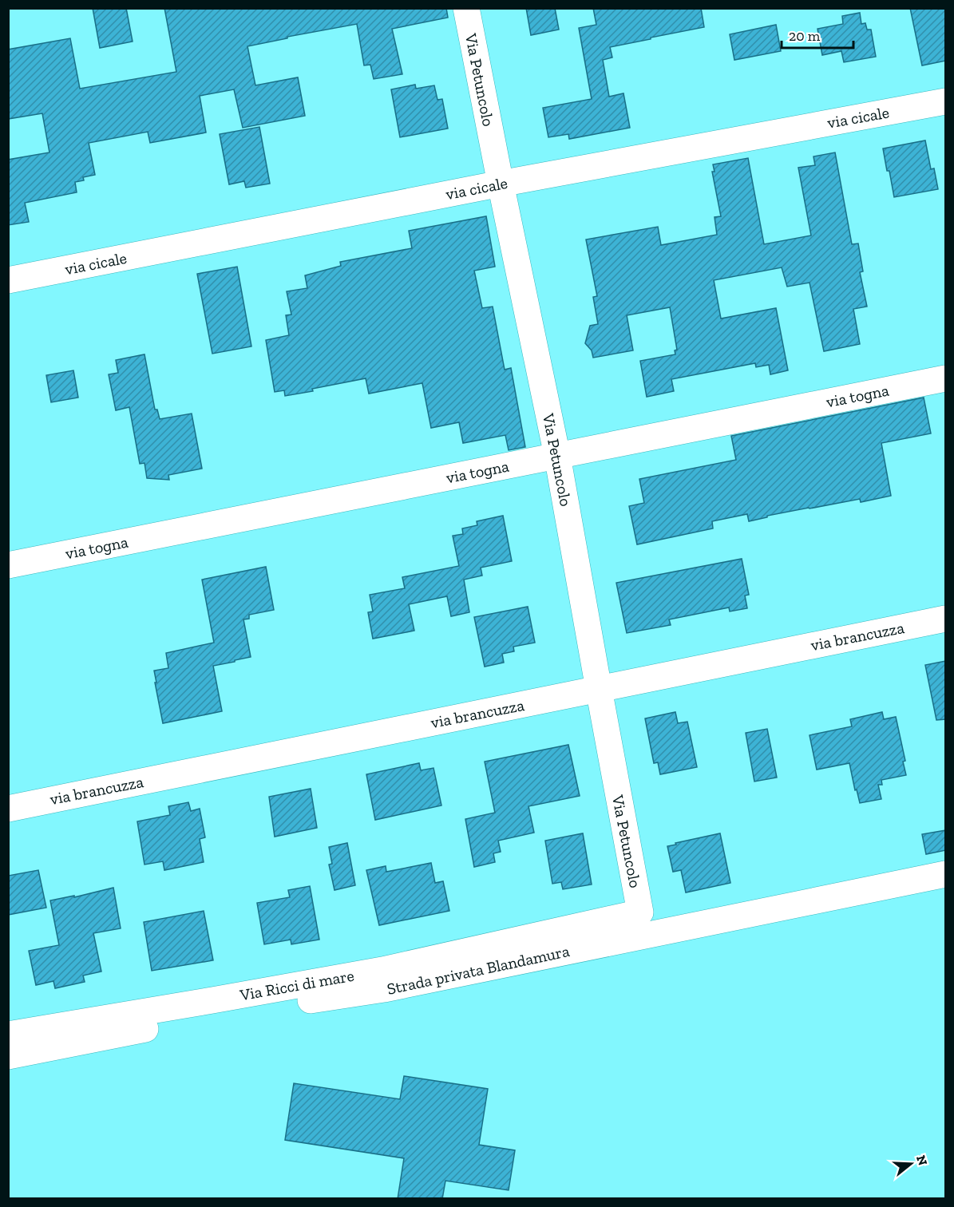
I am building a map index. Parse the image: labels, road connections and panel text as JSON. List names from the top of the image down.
{
  "streets": {
    "street": [
      "Via Petuncolo",
      "via cicale",
      "via togna",
      "via brancuzza",
      "Strada privata Blandamura"
    ]
  },
  "crossings": [
    ["Via Petuncolo", "via cicale"],
    ["Via Petuncolo", "via togna"],
    ["Via Petuncolo", "via brancuzza"],
    ["Via Petuncolo", "Strada privata Blandamura"]
  ],
  "scale_bar": "20 m",
  "north": "right"
}
